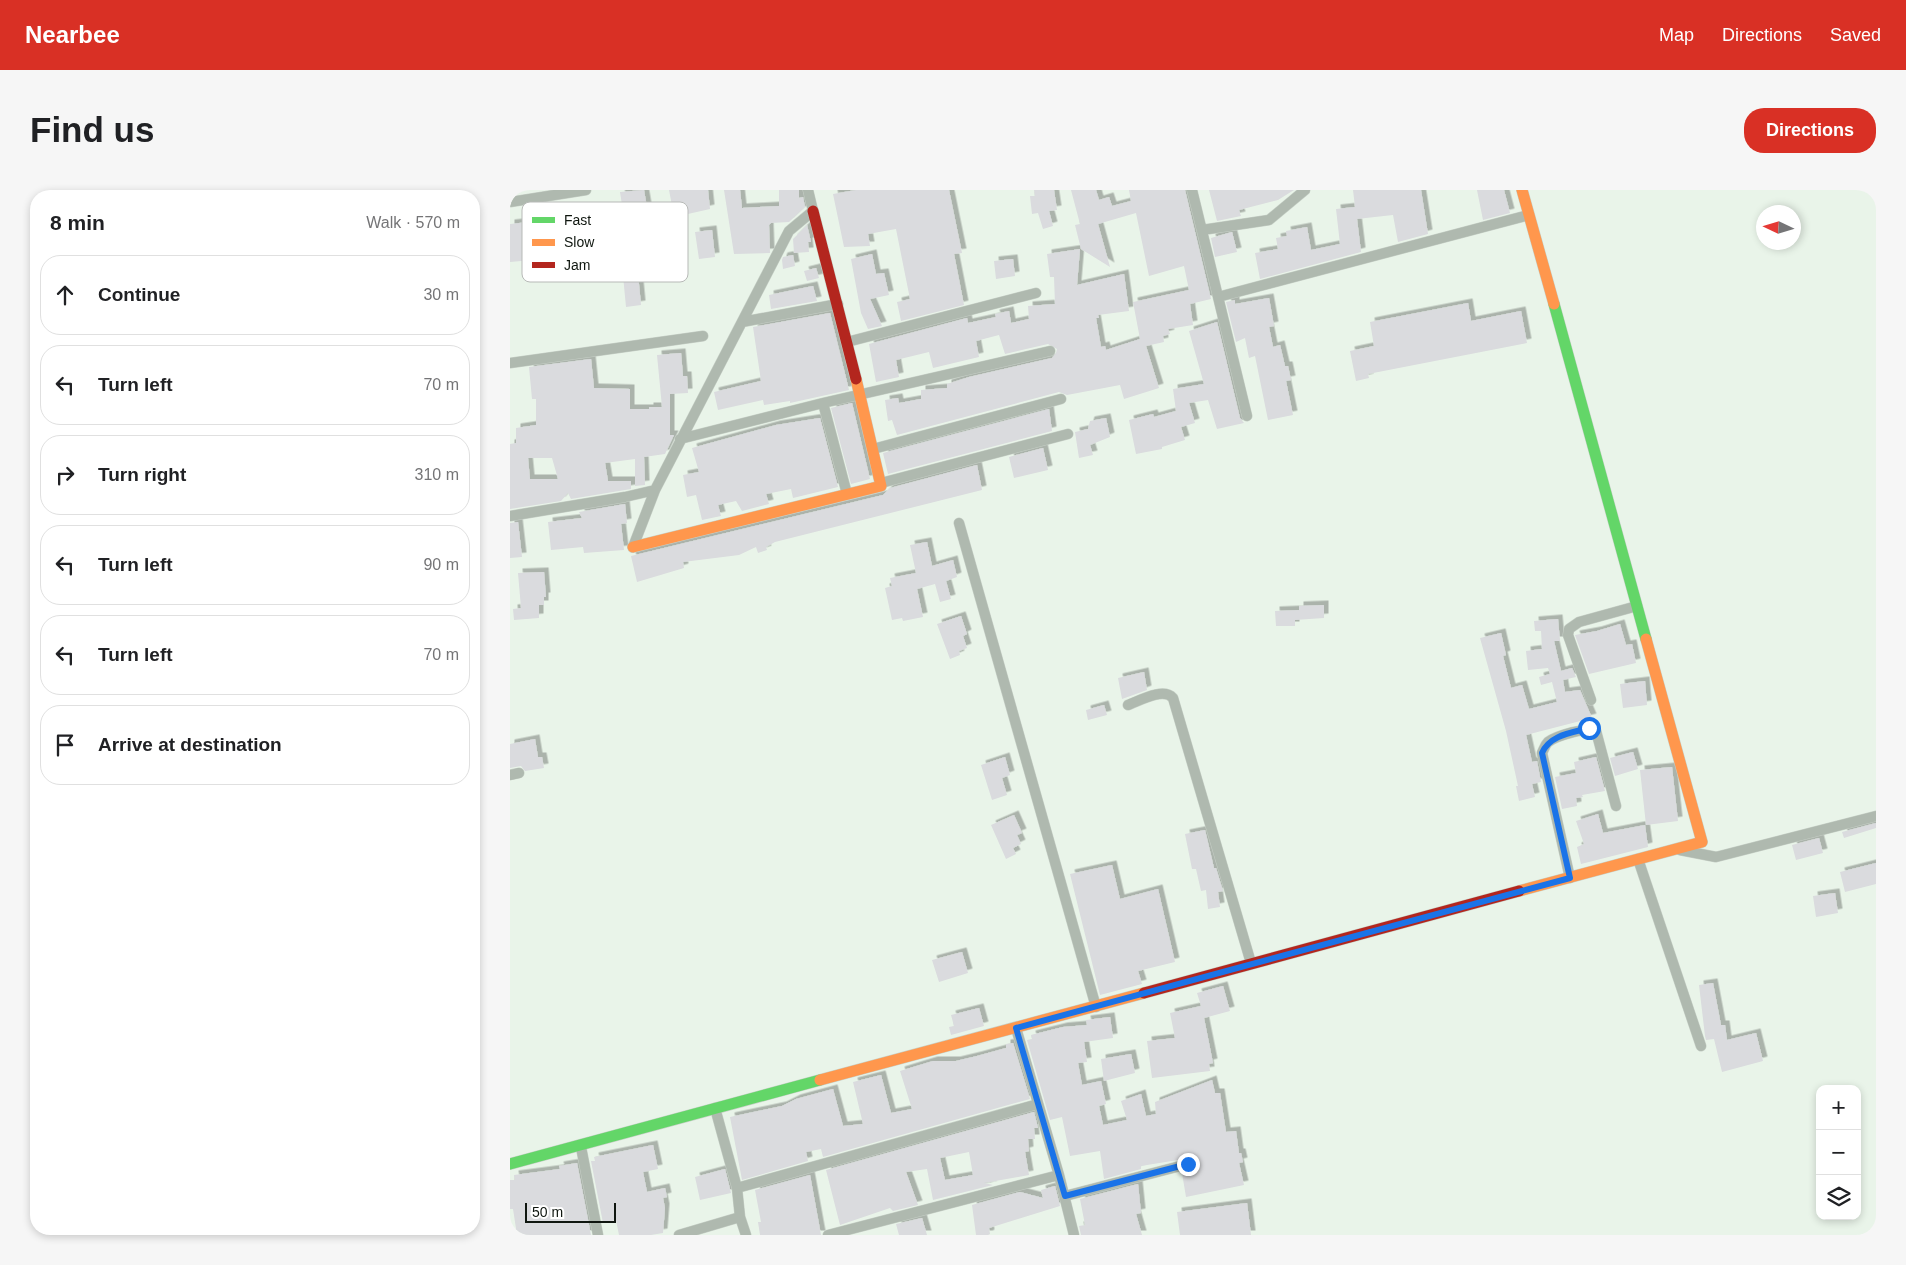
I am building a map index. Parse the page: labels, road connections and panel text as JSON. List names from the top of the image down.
{
  "legend": ["Fast", "Slow", "Jam"],
  "scale_bar": "50 m",
  "north": "left",
  "page": {
    "header": "Nearbee",
    "nav": ["Map", "Directions", "Saved"],
    "buttons": "Directions",
    "title": "Find us",
    "heading": ["8 min", "Walk · 570 m"],
    "list": [
      ["Continue", "30 m"],
      ["Turn left", "70 m"],
      ["Turn right", "310 m"],
      ["Turn left", "90 m"],
      ["Turn left", "70 m"],
      "Arrive at destination"
    ],
    "map_buttons": ["+", "−"],
    "scale": "50 m"
  }
}
